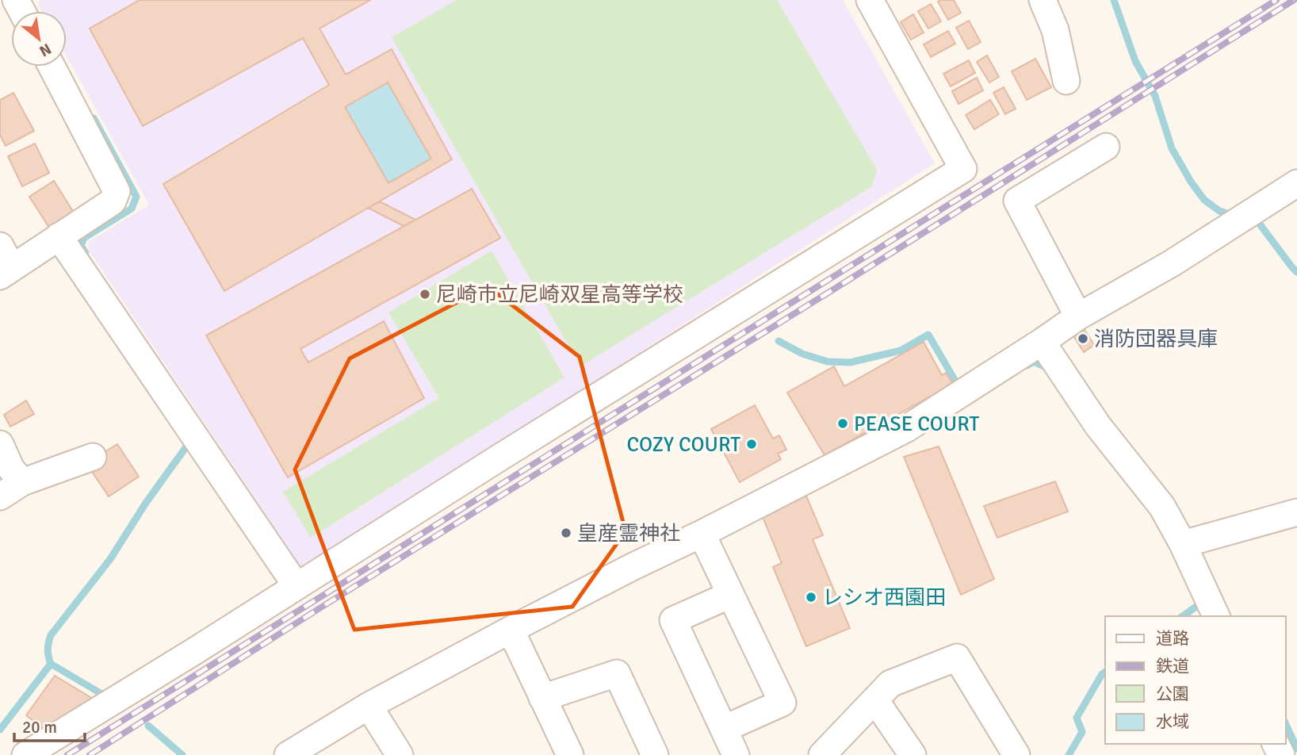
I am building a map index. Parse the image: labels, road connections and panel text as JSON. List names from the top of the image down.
{
  "places": [
    "尼崎市立尼崎双星高等学校",
    "消防団器具庫",
    "PEASE COURT",
    "COZY COURT",
    "皇産霊神社",
    "レシオ西園田"
  ],
  "legend": [
    "道路",
    "鉄道",
    "公園",
    "水域"
  ],
  "scale_bar": "20 m",
  "north": "bottom right"
}
